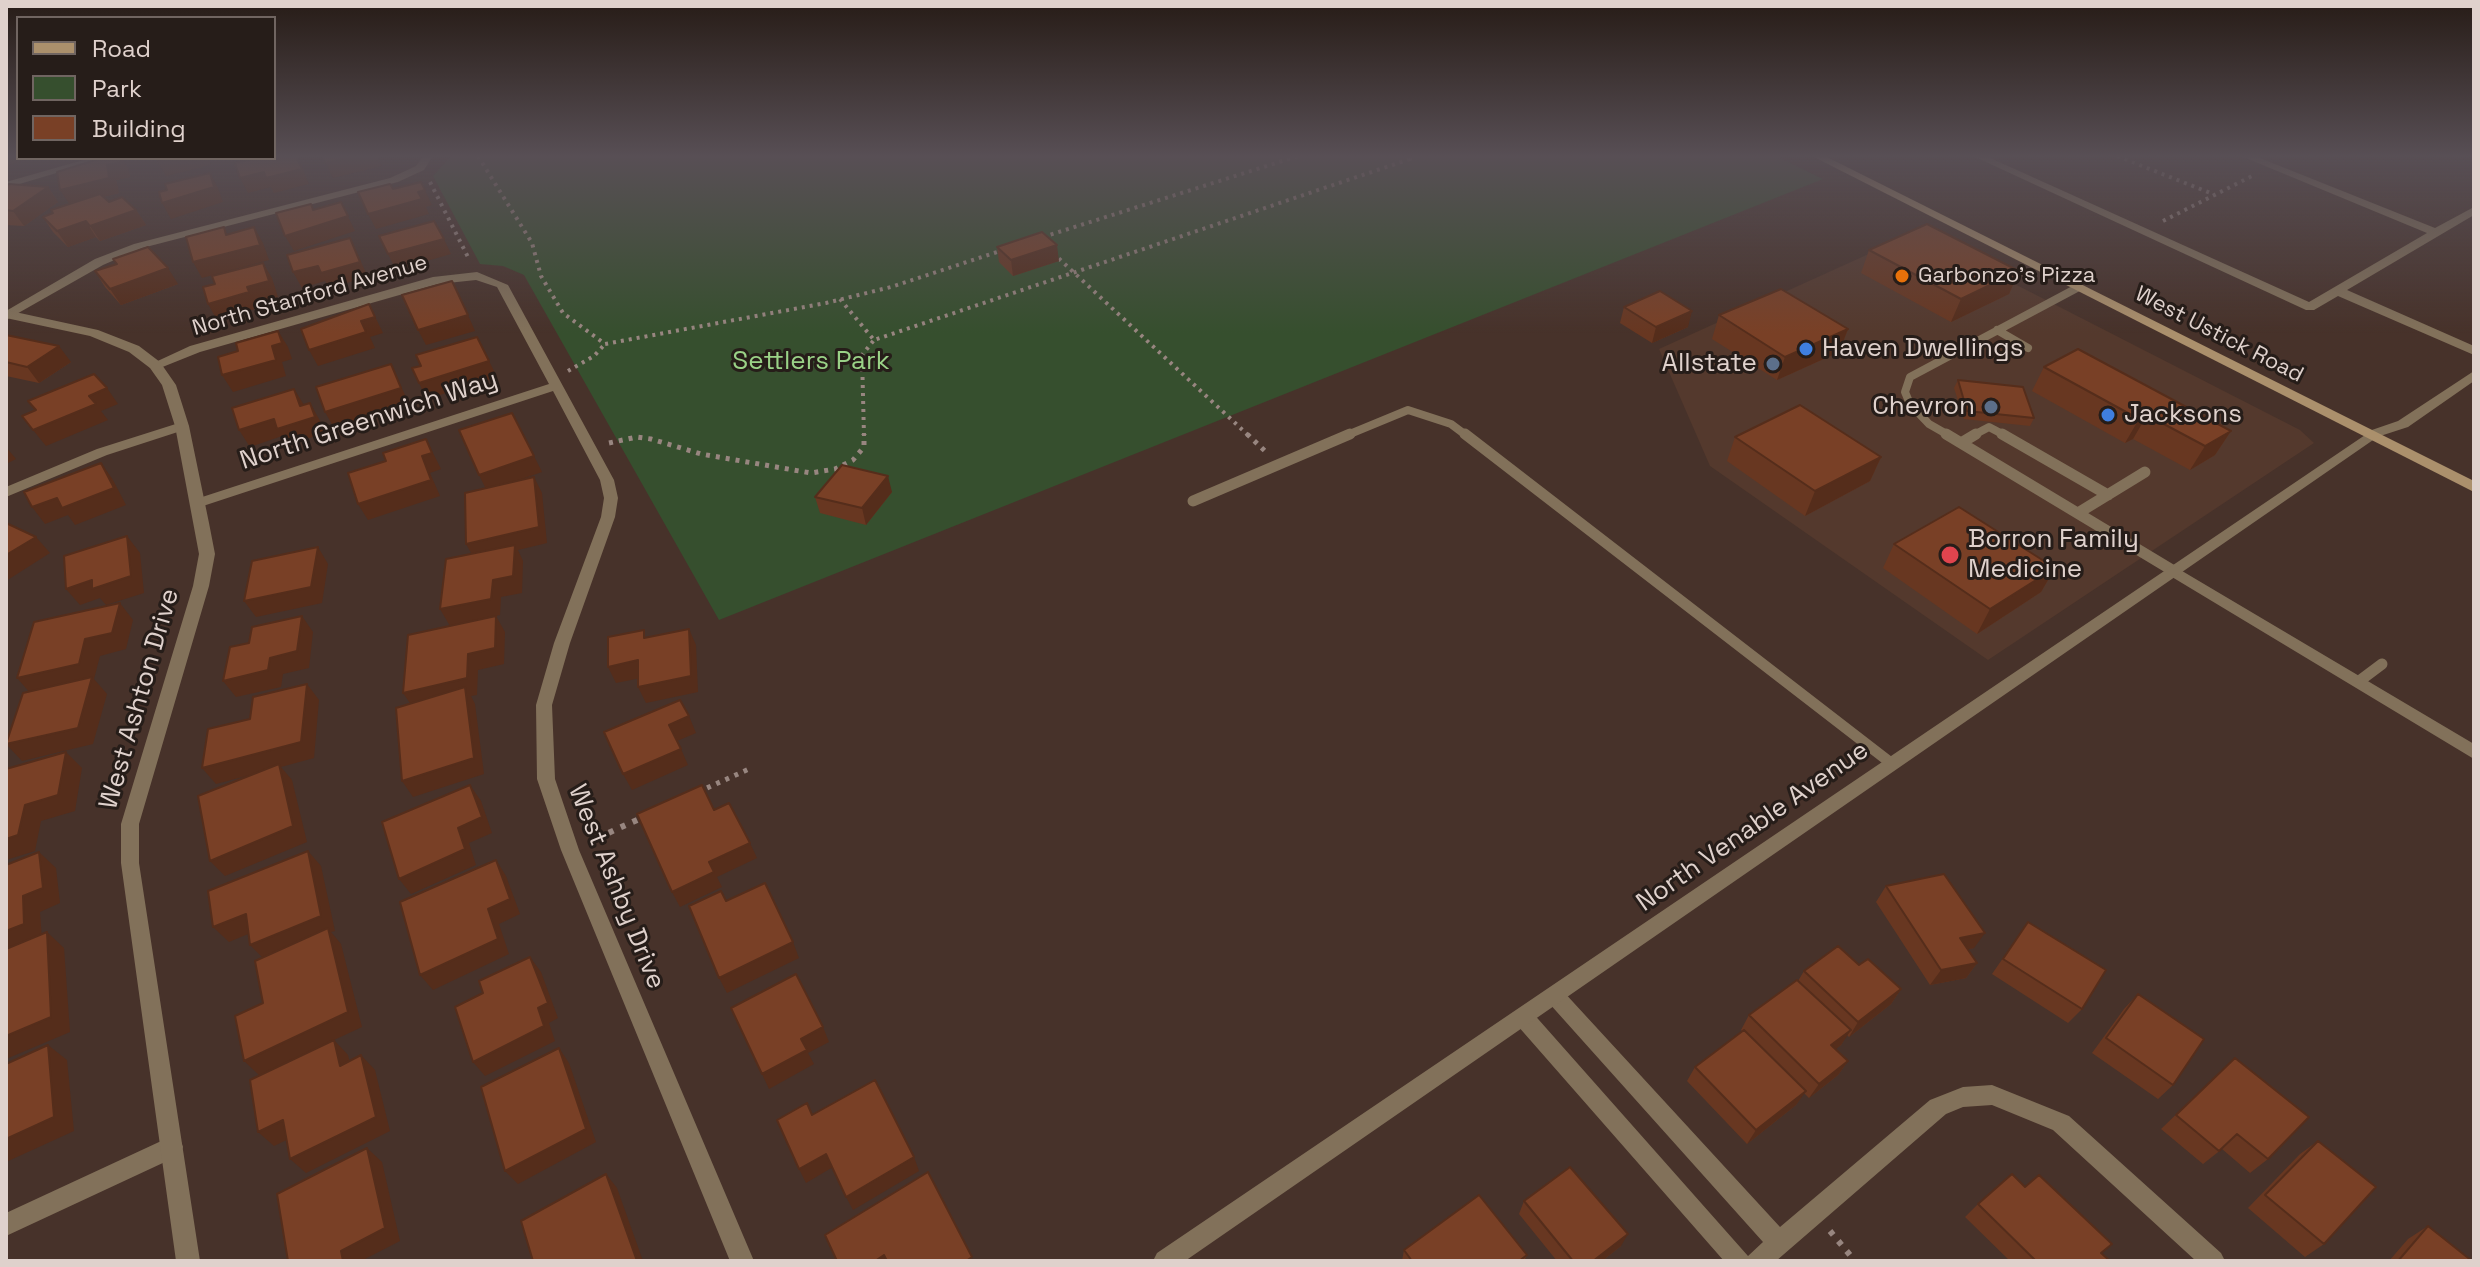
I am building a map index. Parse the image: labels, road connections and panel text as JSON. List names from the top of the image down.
{
  "streets": {
    "main road": ["West Ustick Road"],
    "street": [
      "North Stanford Avenue",
      "North Greenwich Way",
      "West Ashton Drive",
      "North Venable Avenue",
      "West Ashby Drive"
    ]
  },
  "crossings": [
    ["North Stanford Avenue", "West Ashton Drive"],
    ["North Stanford Avenue", "West Ashby Drive"],
    ["West Ustick Road", "North Venable Avenue"],
    ["North Greenwich Way", "West Ashton Drive"],
    ["North Greenwich Way", "West Ashby Drive"]
  ],
  "parks": ["Settlers Park"],
  "places": [
    "Garbonzo's Pizza",
    "Haven Dwellings",
    "Allstate",
    "Chevron",
    "Jacksons",
    "Borron Family Medicine"
  ],
  "legend": ["Road", "Park", "Building"]
}
